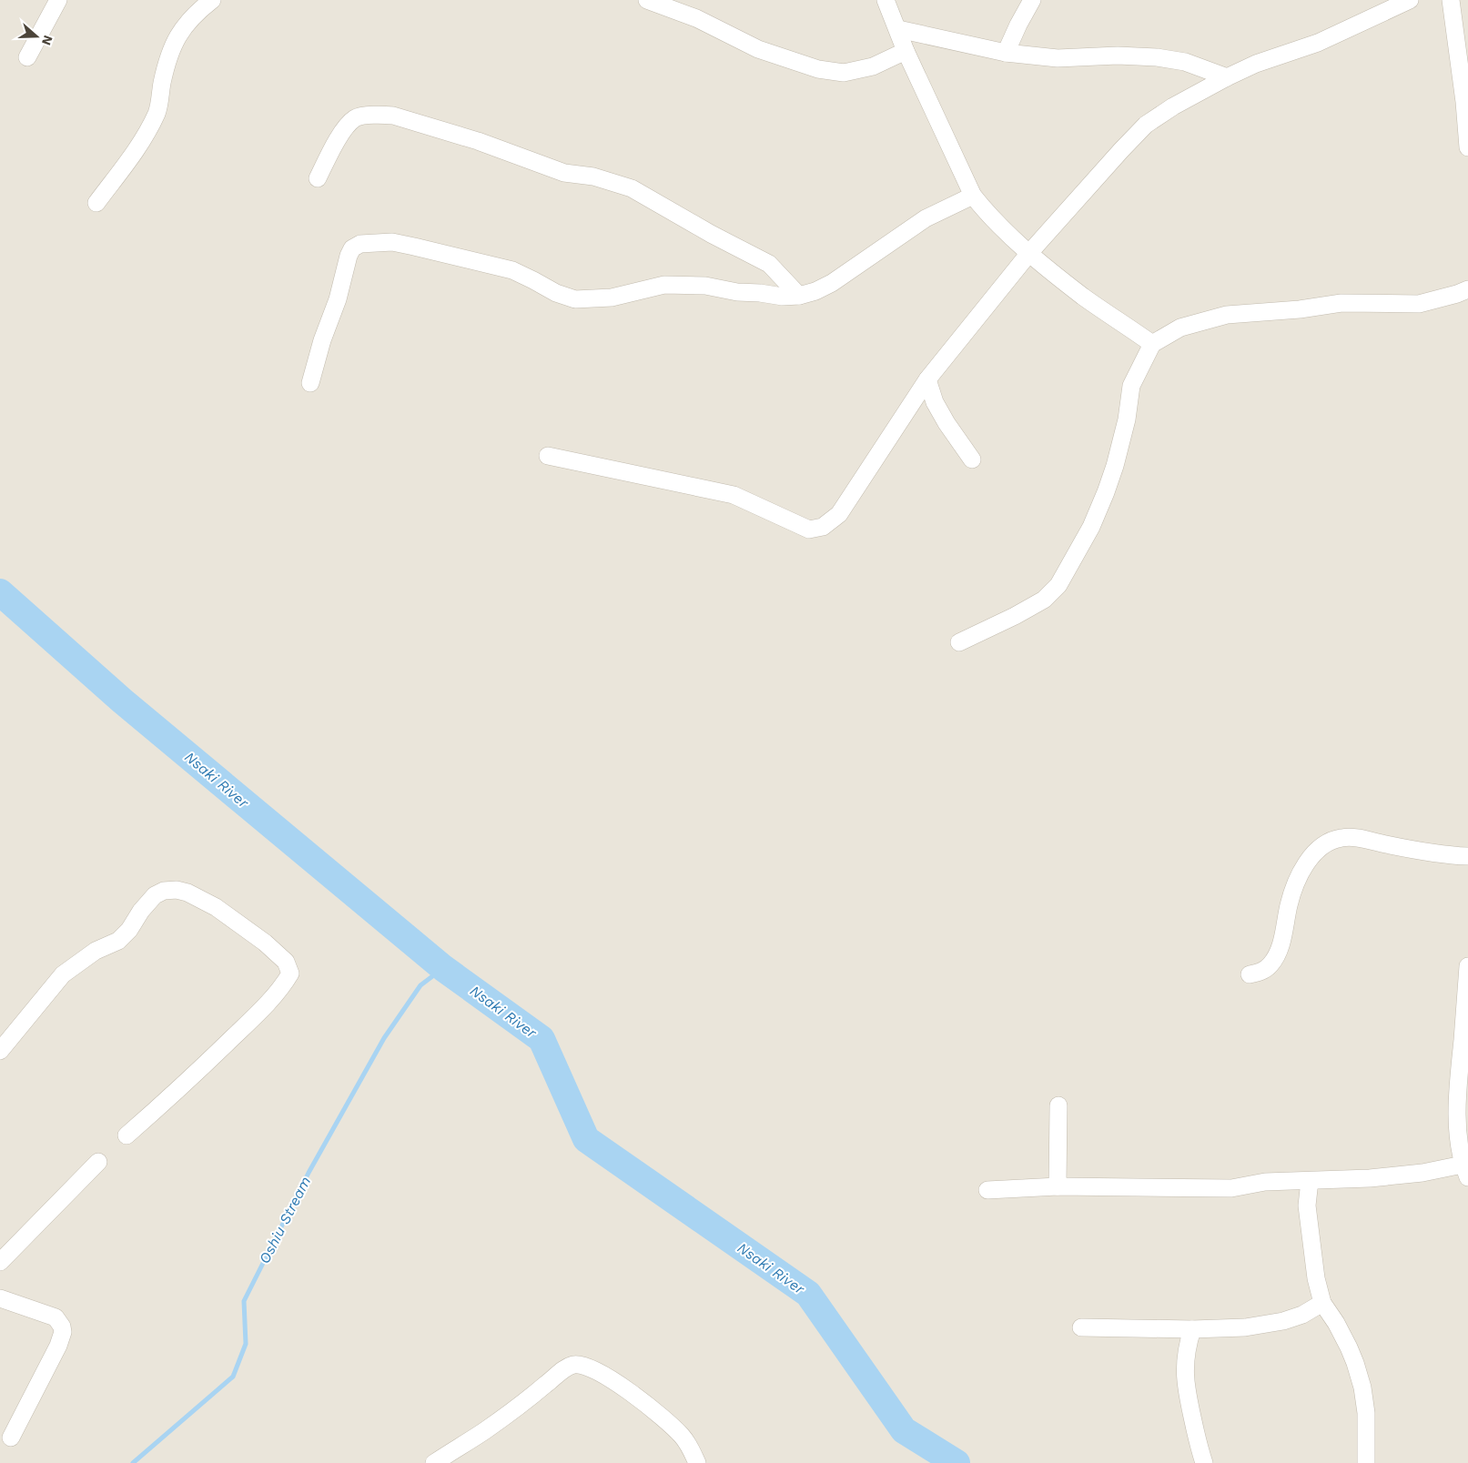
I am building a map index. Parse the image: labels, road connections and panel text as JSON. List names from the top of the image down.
{
  "water": ["Nsaki River", "Oshiu Stream"],
  "north": "right"
}
